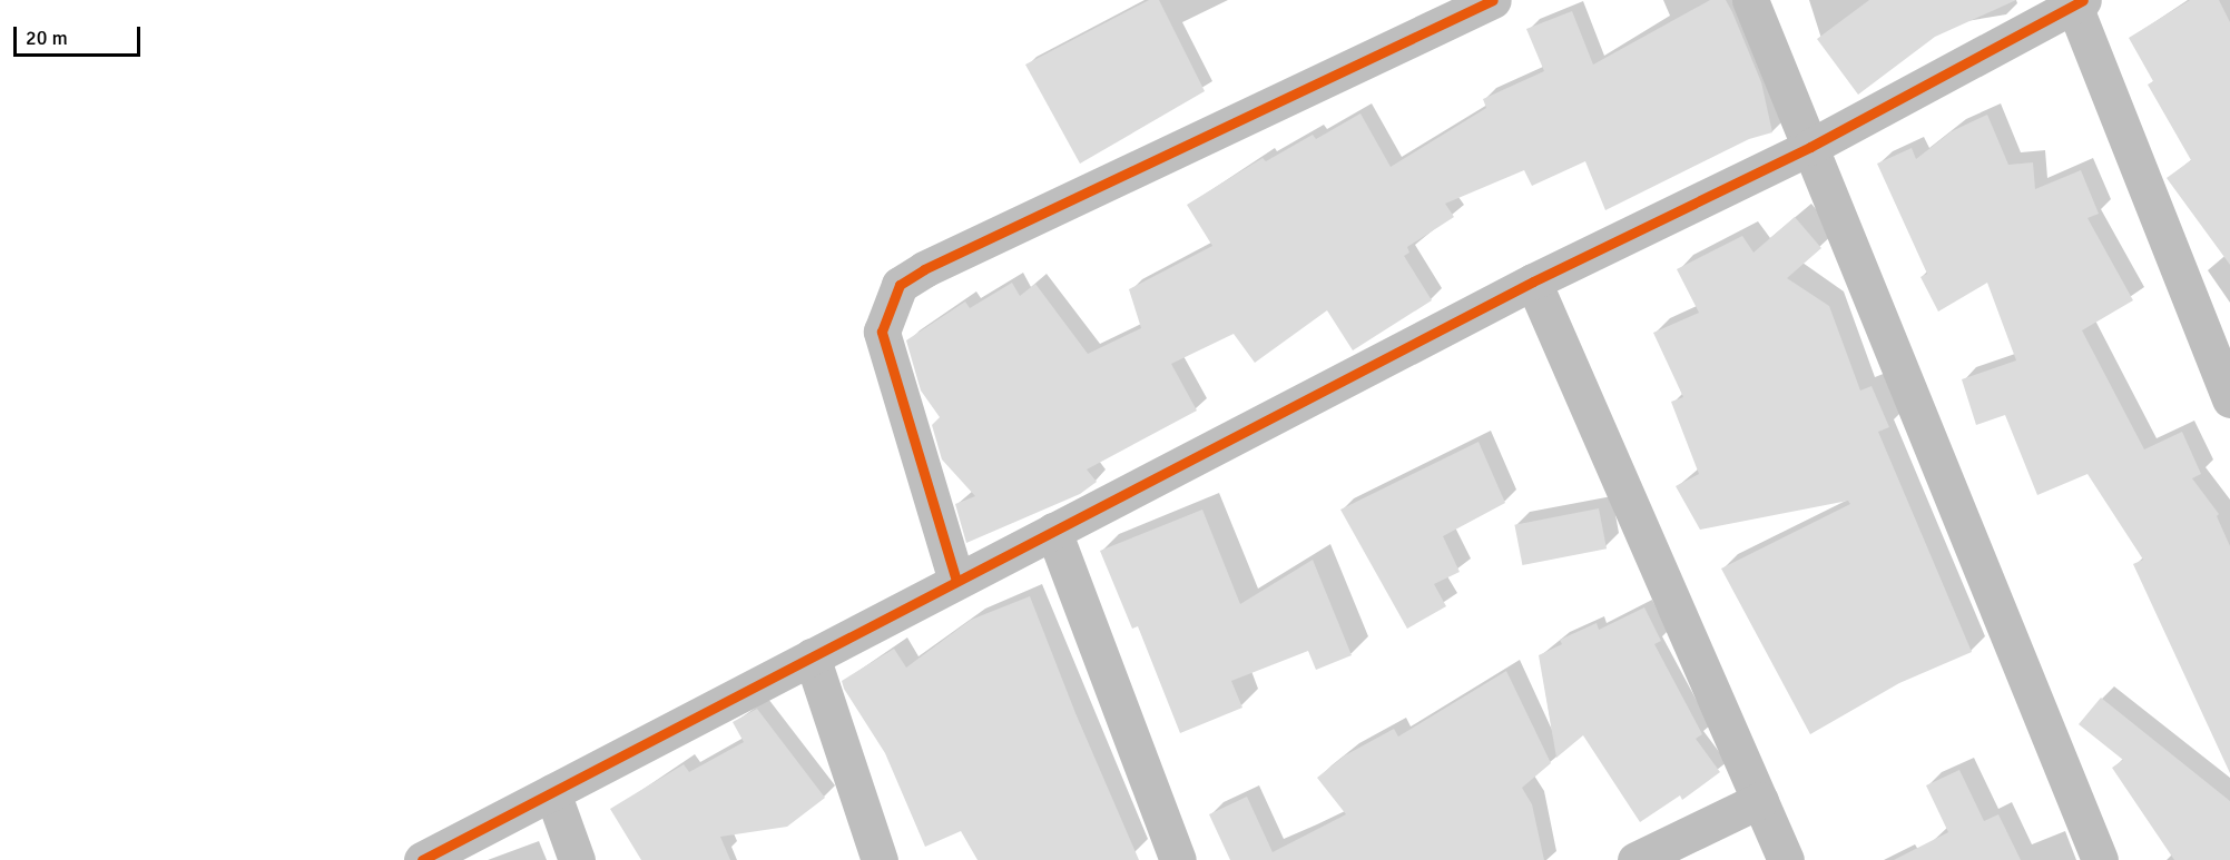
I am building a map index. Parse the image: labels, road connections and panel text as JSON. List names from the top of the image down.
{
  "scale_bar": "20 m"
}
